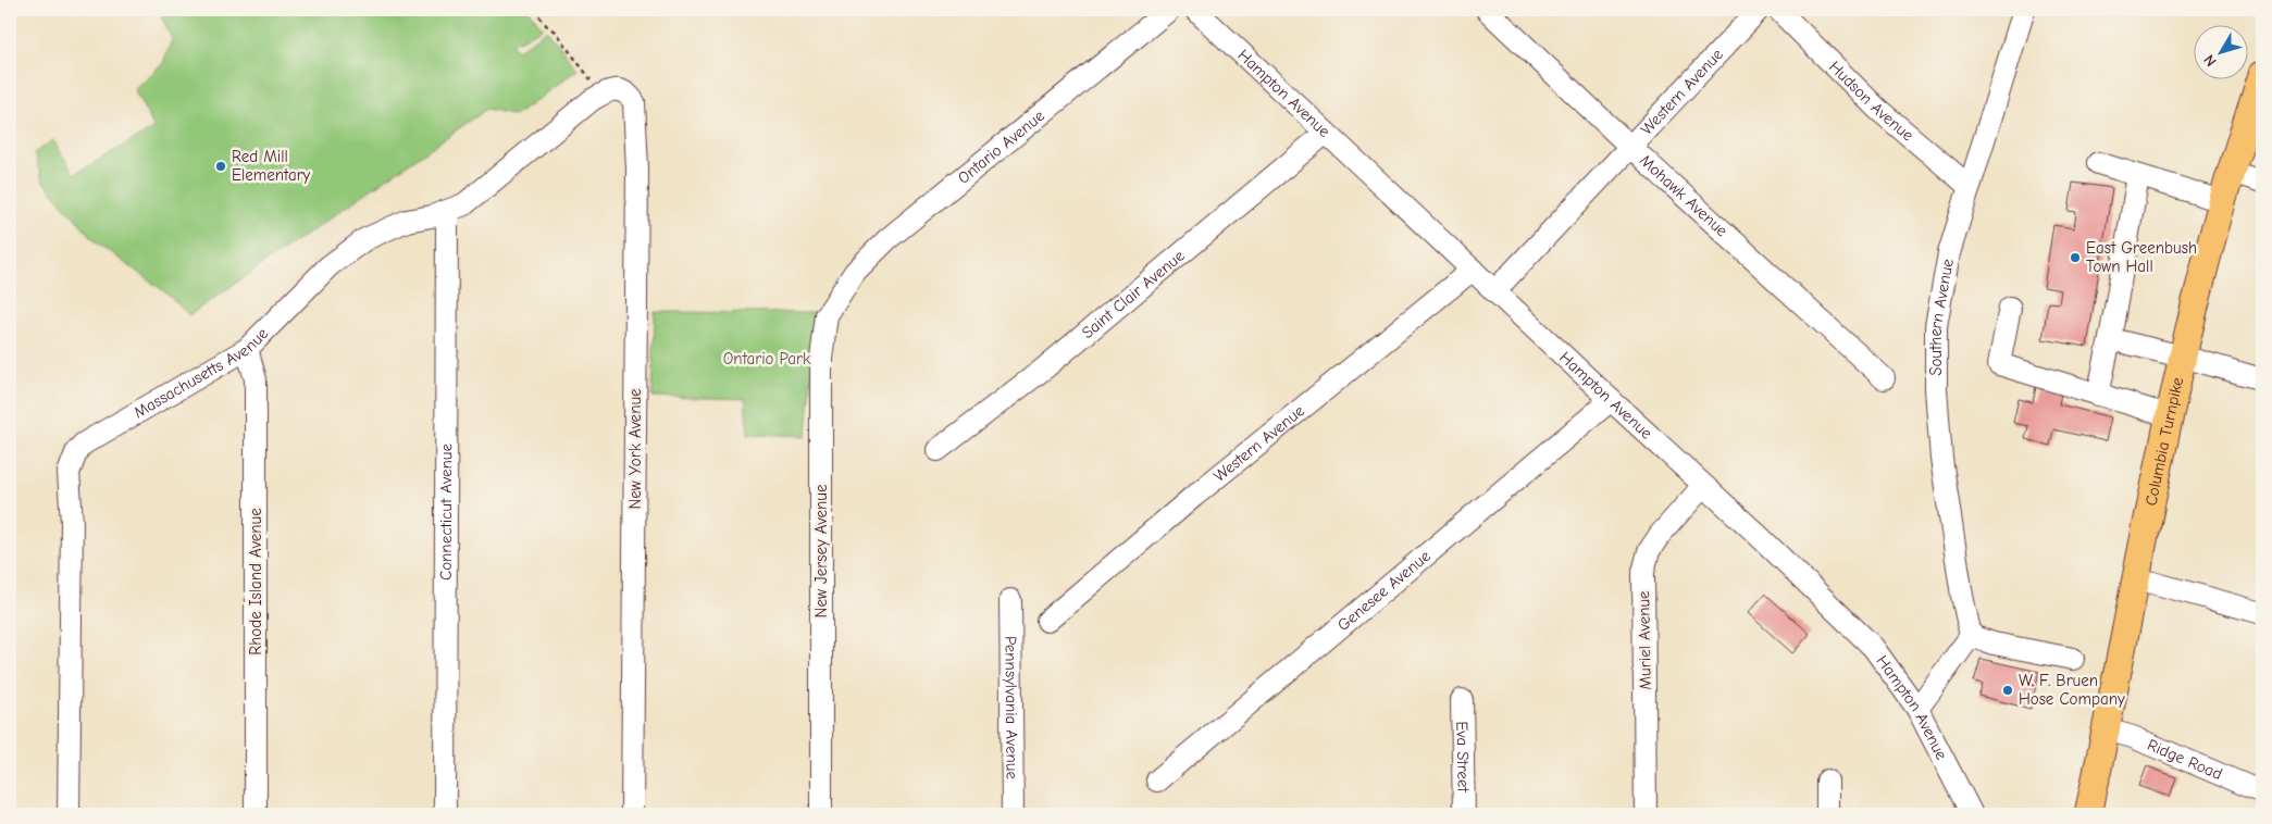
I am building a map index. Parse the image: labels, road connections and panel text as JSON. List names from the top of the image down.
{
  "streets": {
    "main road": ["Columbia Turnpike"],
    "street": [
      "Western Avenue",
      "Hampton Avenue",
      "Hudson Avenue",
      "Ontario Avenue",
      "Mohawk Avenue",
      "Saint Clair Avenue",
      "Southern Avenue",
      "Massachusetts Avenue",
      "New York Avenue",
      "Connecticut Avenue",
      "New Jersey Avenue",
      "Rhode Island Avenue",
      "Genesee Avenue",
      "Muriel Avenue",
      "Pennsylvania Avenue",
      "Eva Street",
      "Ridge Road"
    ]
  },
  "crossings": [
    ["Western Avenue", "Hampton Avenue"],
    ["Western Avenue", "Mohawk Avenue"],
    ["Hampton Avenue", "Saint Clair Avenue"],
    ["Hampton Avenue", "Genesee Avenue"],
    ["Hampton Avenue", "Muriel Avenue"],
    ["Hudson Avenue", "Southern Avenue"],
    ["Ontario Avenue", "New Jersey Avenue"],
    ["Massachusetts Avenue", "New York Avenue"],
    ["Massachusetts Avenue", "Connecticut Avenue"],
    ["Massachusetts Avenue", "Rhode Island Avenue"],
    ["Columbia Turnpike", "Ridge Road"]
  ],
  "parks": ["Ontario Park"],
  "places": ["Red Mill Elementary", "East Greenbush Town Hall", "W. F. Bruen Hose Company"],
  "north": "bottom left"
}
